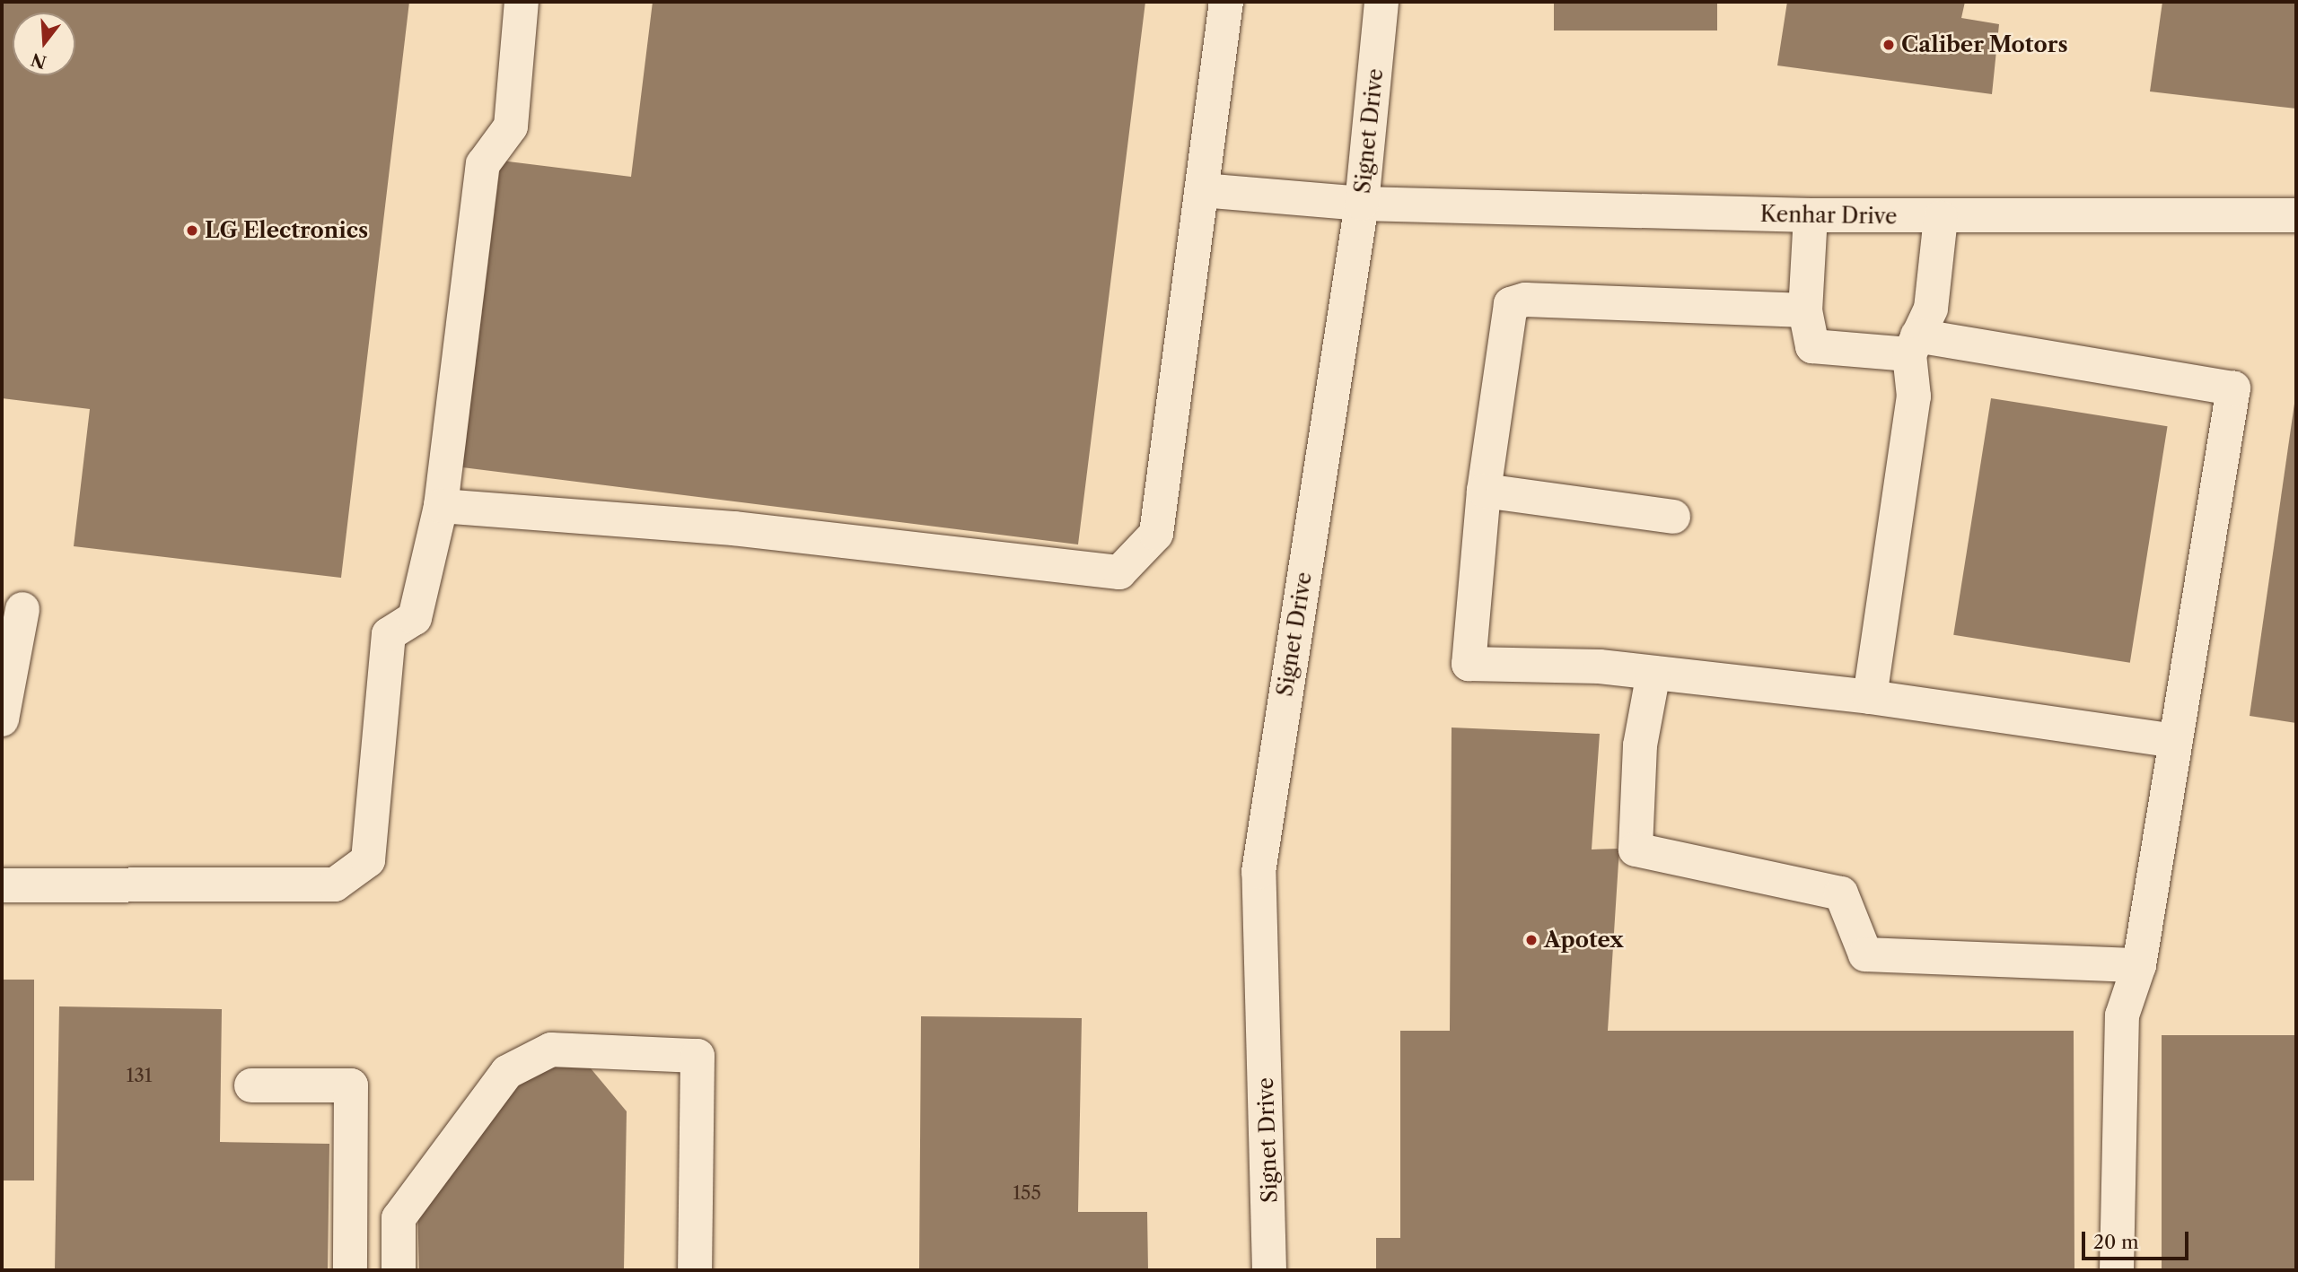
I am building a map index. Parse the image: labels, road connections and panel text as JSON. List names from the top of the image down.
{
  "streets": {
    "street": ["Signet Drive", "Kenhar Drive"]
  },
  "crossings": [
    ["Signet Drive", "Kenhar Drive"]
  ],
  "places": ["Caliber Motors", "LG Electronics", "Apotex"],
  "house_numbers": ["131", "155"],
  "scale_bar": "20 m",
  "north": "bottom"
}
